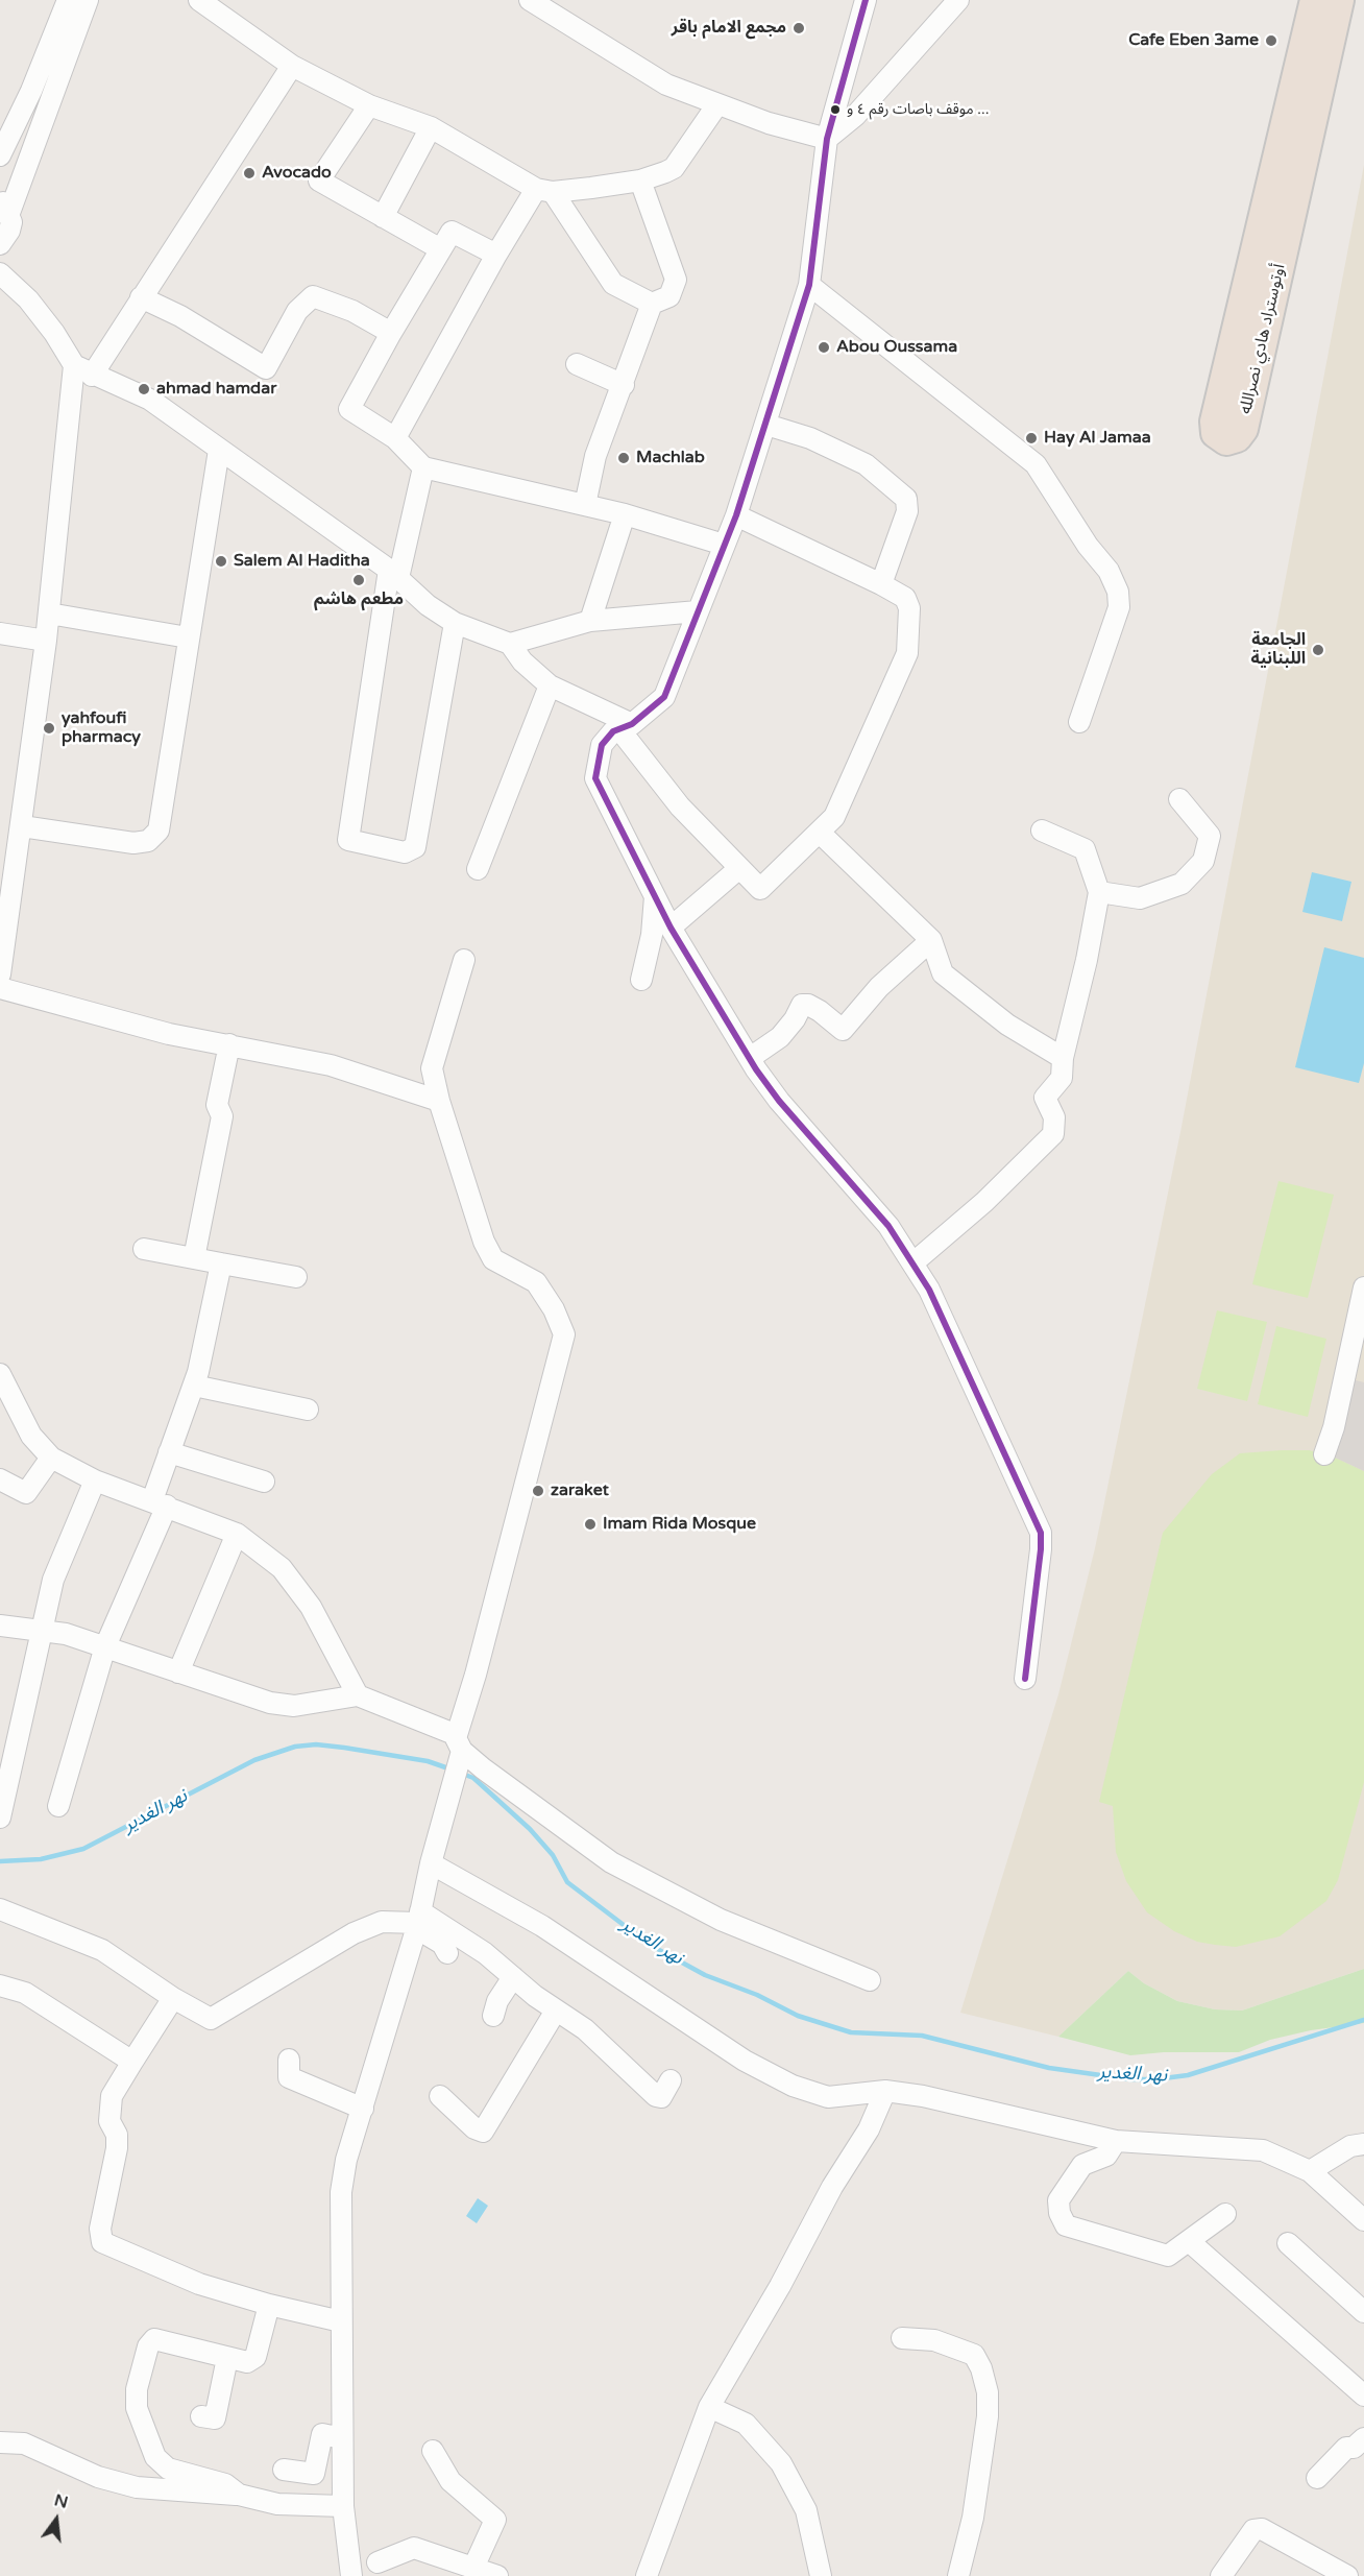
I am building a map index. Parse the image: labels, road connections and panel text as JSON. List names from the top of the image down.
{
  "streets": {
    "highway": ["أوتوستراد هادي نصرالله"]
  },
  "water": ["نهر الغدير"],
  "places": [
    "مجمع الامام باقر",
    "Cafe Eben 3ame",
    "موقف باصات رقم ٤ و ...",
    "Avocado",
    "Abou Oussama",
    "ahmad hamdar",
    "Hay Al Jamaa",
    "Machlab",
    "Salem Al Haditha",
    "مطعم هاشم",
    "الجامعة اللبنانية",
    "yahfoufi pharmacy",
    "zaraket",
    "Imam Rida Mosque"
  ],
  "north": "top"
}
